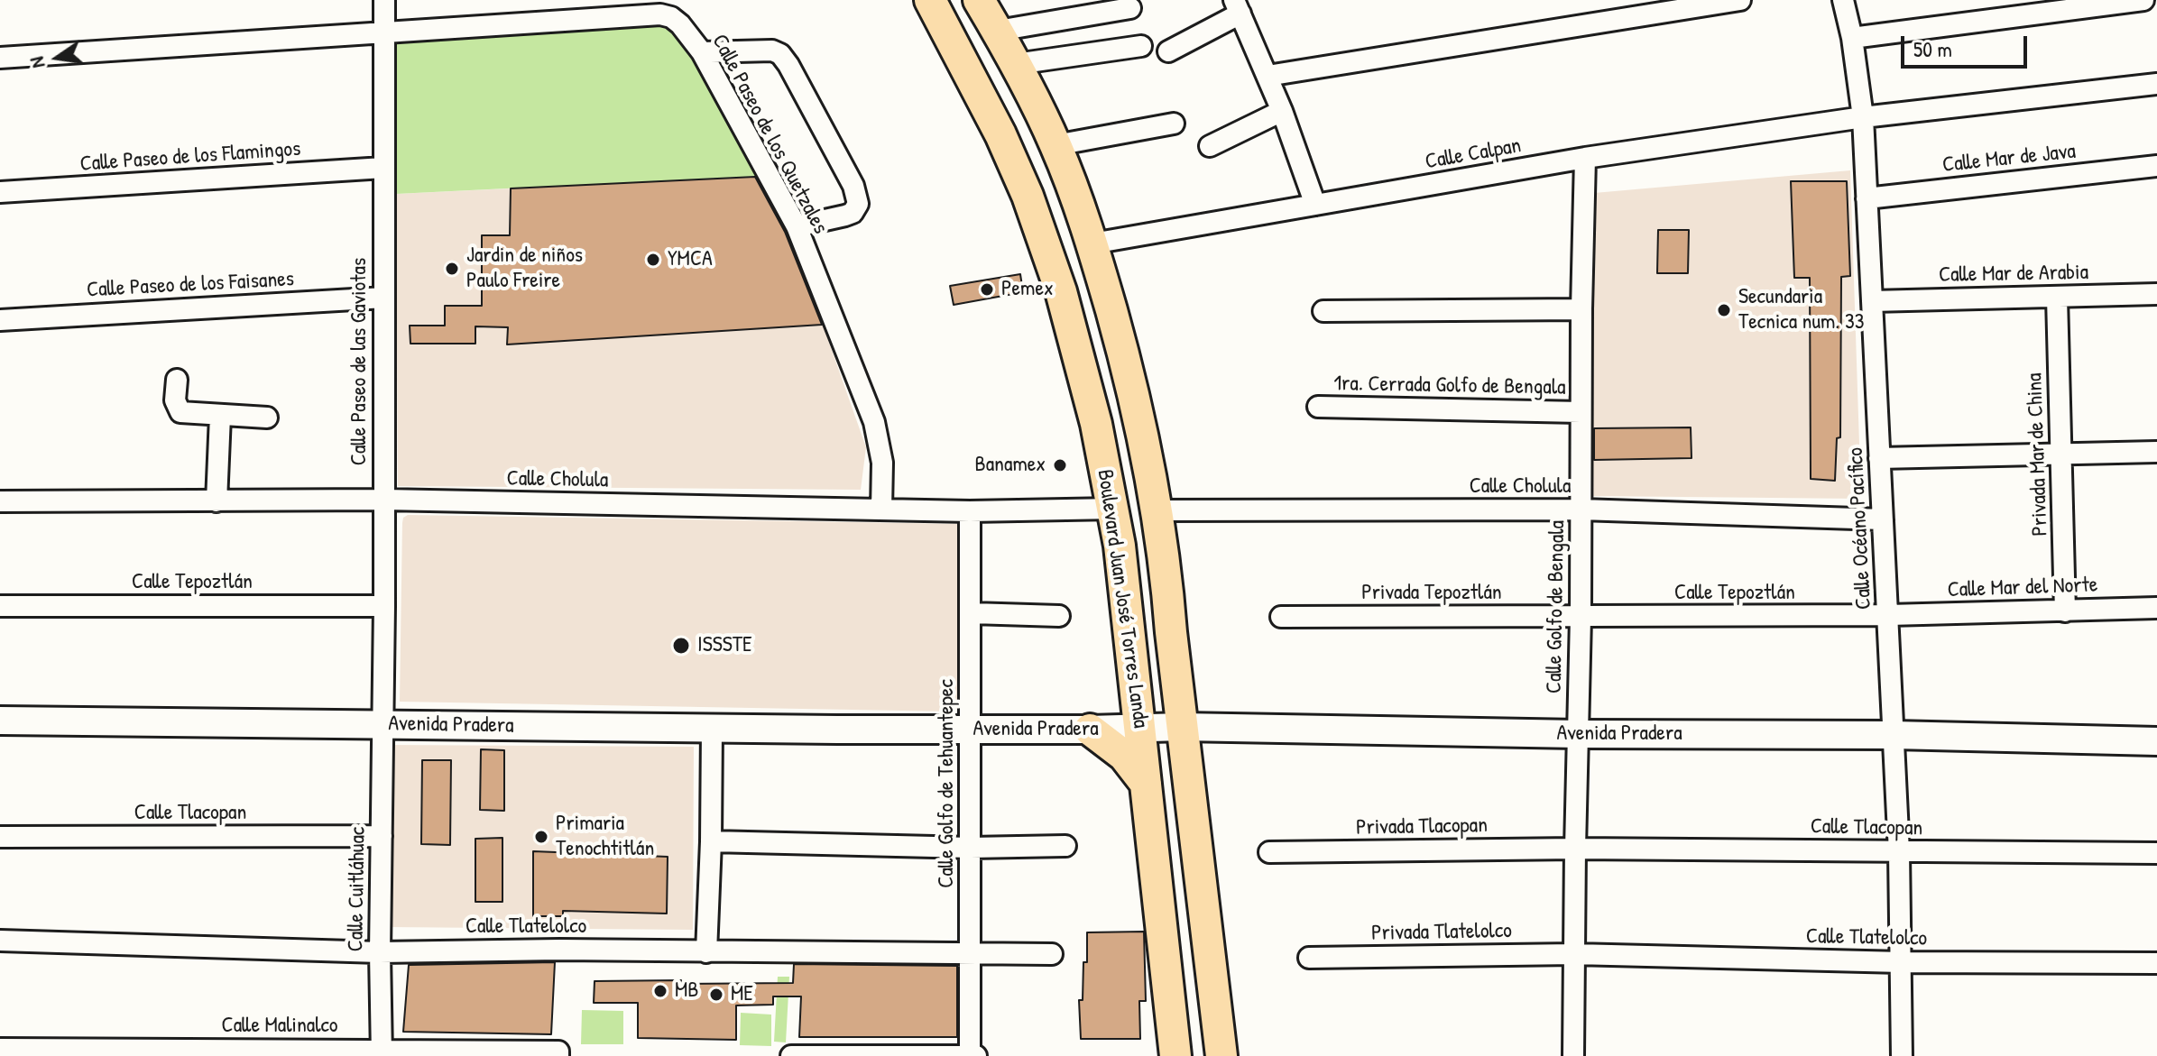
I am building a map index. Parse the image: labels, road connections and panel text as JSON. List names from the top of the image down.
{
  "streets": {
    "main road": ["Boulevard Juan José Torres Landa"],
    "street": [
      "Calle Paseo de los Quetzales",
      "Calle Calpan",
      "Calle Paseo de los Flamingos",
      "Calle Mar de Java",
      "Calle Mar de Arabia",
      "Calle Paseo de los Faisanes",
      "Calle Paseo de las Gaviotas",
      "1ra. Cerrada Golfo de Bengala",
      "Privada Mar de China",
      "Calle Cholula",
      "Calle Océano Pacífico",
      "Calle Tepoztlán",
      "Calle Mar del Norte",
      "Privada Tepoztlán",
      "Calle Golfo de Bengala",
      "Avenida Pradera",
      "Calle Golfo de Tehuantepec",
      "Calle Tlacopan",
      "Privada Tlacopan",
      "Calle Cuitláhuac",
      "Calle Tlatelolco",
      "Privada Tlatelolco",
      "Calle Malinalco"
    ]
  },
  "crossings": [
    ["Calle Paseo de los Quetzales", "Calle Paseo de las Gaviotas"],
    ["Calle Paseo de los Quetzales", "Calle Cholula"],
    ["Calle Calpan", "Calle Océano Pacífico"],
    ["Calle Calpan", "Boulevard Juan José Torres Landa"],
    ["Calle Calpan", "Calle Golfo de Bengala"],
    ["Calle Paseo de los Flamingos", "Calle Paseo de las Gaviotas"],
    ["Calle Mar de Java", "Calle Océano Pacífico"],
    ["Calle Mar de Arabia", "Privada Mar de China"],
    ["Calle Mar de Arabia", "Calle Océano Pacífico"],
    ["Calle Paseo de los Faisanes", "Calle Paseo de las Gaviotas"],
    ["Calle Paseo de las Gaviotas", "Calle Cholula"],
    ["Calle Paseo de las Gaviotas", "Calle Tepoztlán"],
    ["Calle Paseo de las Gaviotas", "Avenida Pradera"],
    ["Calle Paseo de las Gaviotas", "Calle Cuitláhuac"],
    ["1ra. Cerrada Golfo de Bengala", "Calle Golfo de Bengala"],
    ["Privada Mar de China", "Calle Mar del Norte"],
    ["Calle Cholula", "Calle Océano Pacífico"],
    ["Calle Cholula", "Boulevard Juan José Torres Landa"],
    ["Calle Cholula", "Calle Golfo de Bengala"],
    ["Calle Cholula", "Calle Golfo de Tehuantepec"],
    ["Calle Océano Pacífico", "Calle Tepoztlán"],
    ["Calle Océano Pacífico", "Calle Mar del Norte"],
    ["Calle Océano Pacífico", "Avenida Pradera"],
    ["Calle Océano Pacífico", "Calle Tlacopan"],
    ["Calle Océano Pacífico", "Calle Tlatelolco"],
    ["Calle Tepoztlán", "Calle Mar del Norte"],
    ["Calle Tepoztlán", "Privada Tepoztlán"],
    ["Calle Tepoztlán", "Calle Golfo de Bengala"],
    ["Privada Tepoztlán", "Calle Golfo de Bengala"],
    ["Boulevard Juan José Torres Landa", "Avenida Pradera"],
    ["Calle Golfo de Bengala", "Avenida Pradera"],
    ["Calle Golfo de Bengala", "Calle Tlacopan"],
    ["Calle Golfo de Bengala", "Privada Tlacopan"],
    ["Calle Golfo de Bengala", "Calle Tlatelolco"],
    ["Calle Golfo de Bengala", "Privada Tlatelolco"],
    ["Avenida Pradera", "Calle Golfo de Tehuantepec"],
    ["Avenida Pradera", "Calle Cuitláhuac"],
    ["Calle Golfo de Tehuantepec", "Calle Tlatelolco"],
    ["Calle Tlacopan", "Privada Tlacopan"],
    ["Calle Tlacopan", "Calle Cuitláhuac"],
    ["Calle Cuitláhuac", "Calle Tlatelolco"],
    ["Calle Cuitláhuac", "Calle Malinalco"],
    ["Calle Tlatelolco", "Privada Tlatelolco"]
  ],
  "places": [
    "YMCA",
    "Jardin de niños Paulo Freire",
    "Pemex",
    "Secundaria Tecnica num. 33",
    "Banamex",
    "ISSSTE",
    "Primaria Tenochtitlán",
    "MB",
    "ME"
  ],
  "scale_bar": "50 m",
  "north": "left"
}
